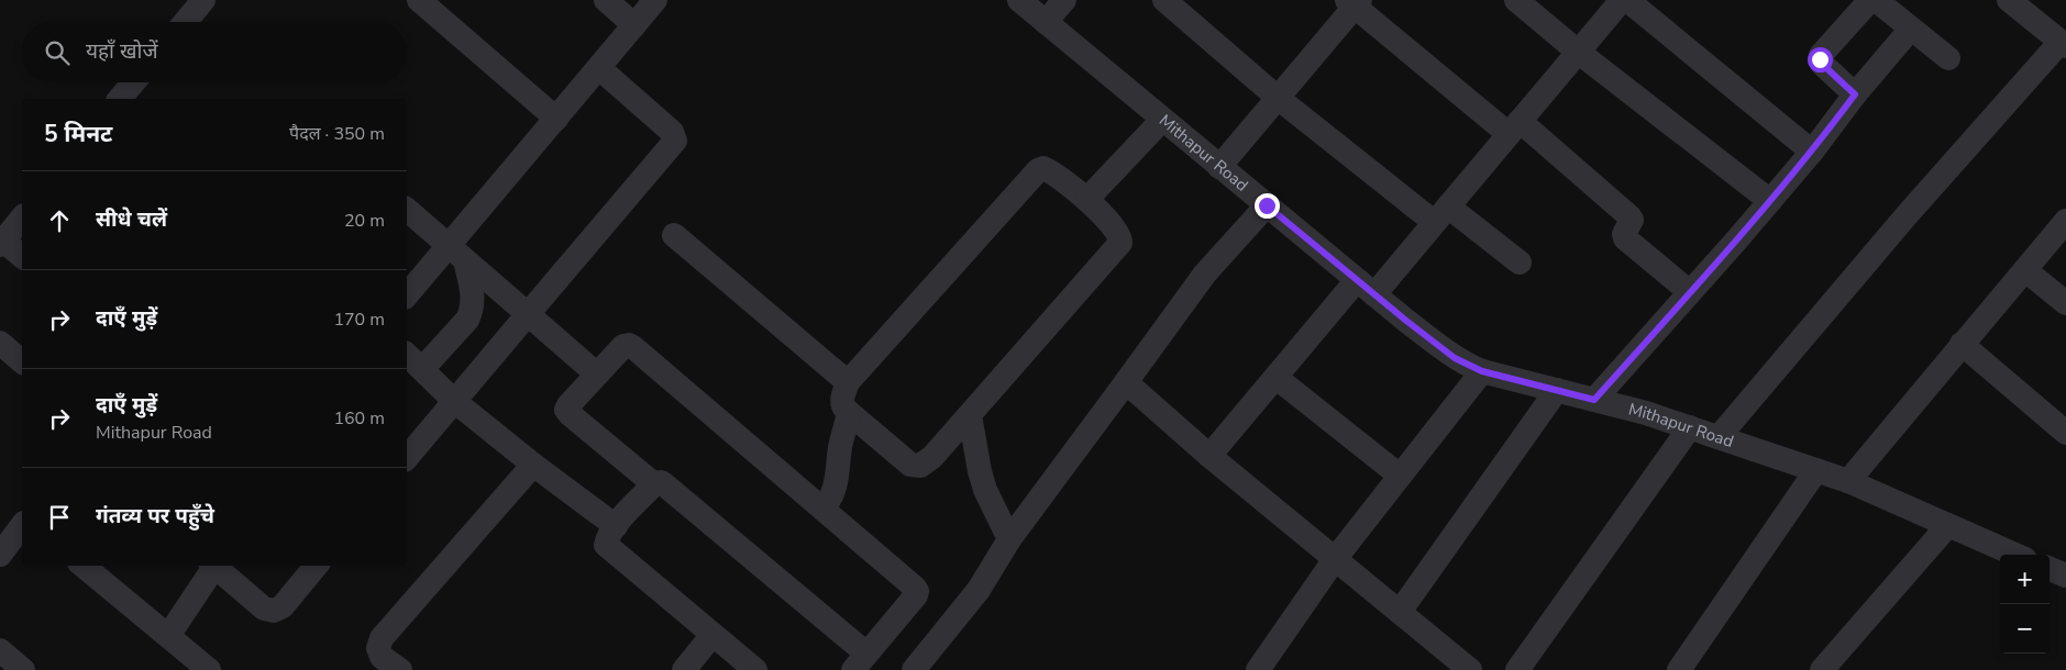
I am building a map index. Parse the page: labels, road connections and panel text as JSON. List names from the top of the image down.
{
  "streets": {
    "street": ["Mithapur Road"]
  },
  "page": {
    "search": "यहाँ खोजें",
    "heading": ["5 मिनट", "पैदल · 350 m"],
    "list": [
      ["सीधे चलें", "20 m"],
      ["दाएँ मुड़ें", "170 m"],
      ["दाएँ मुड़ें", "Mithapur Road", "160 m"],
      "गंतव्य पर पहुँचे"
    ],
    "map_buttons": ["+", "−"]
  }
}
